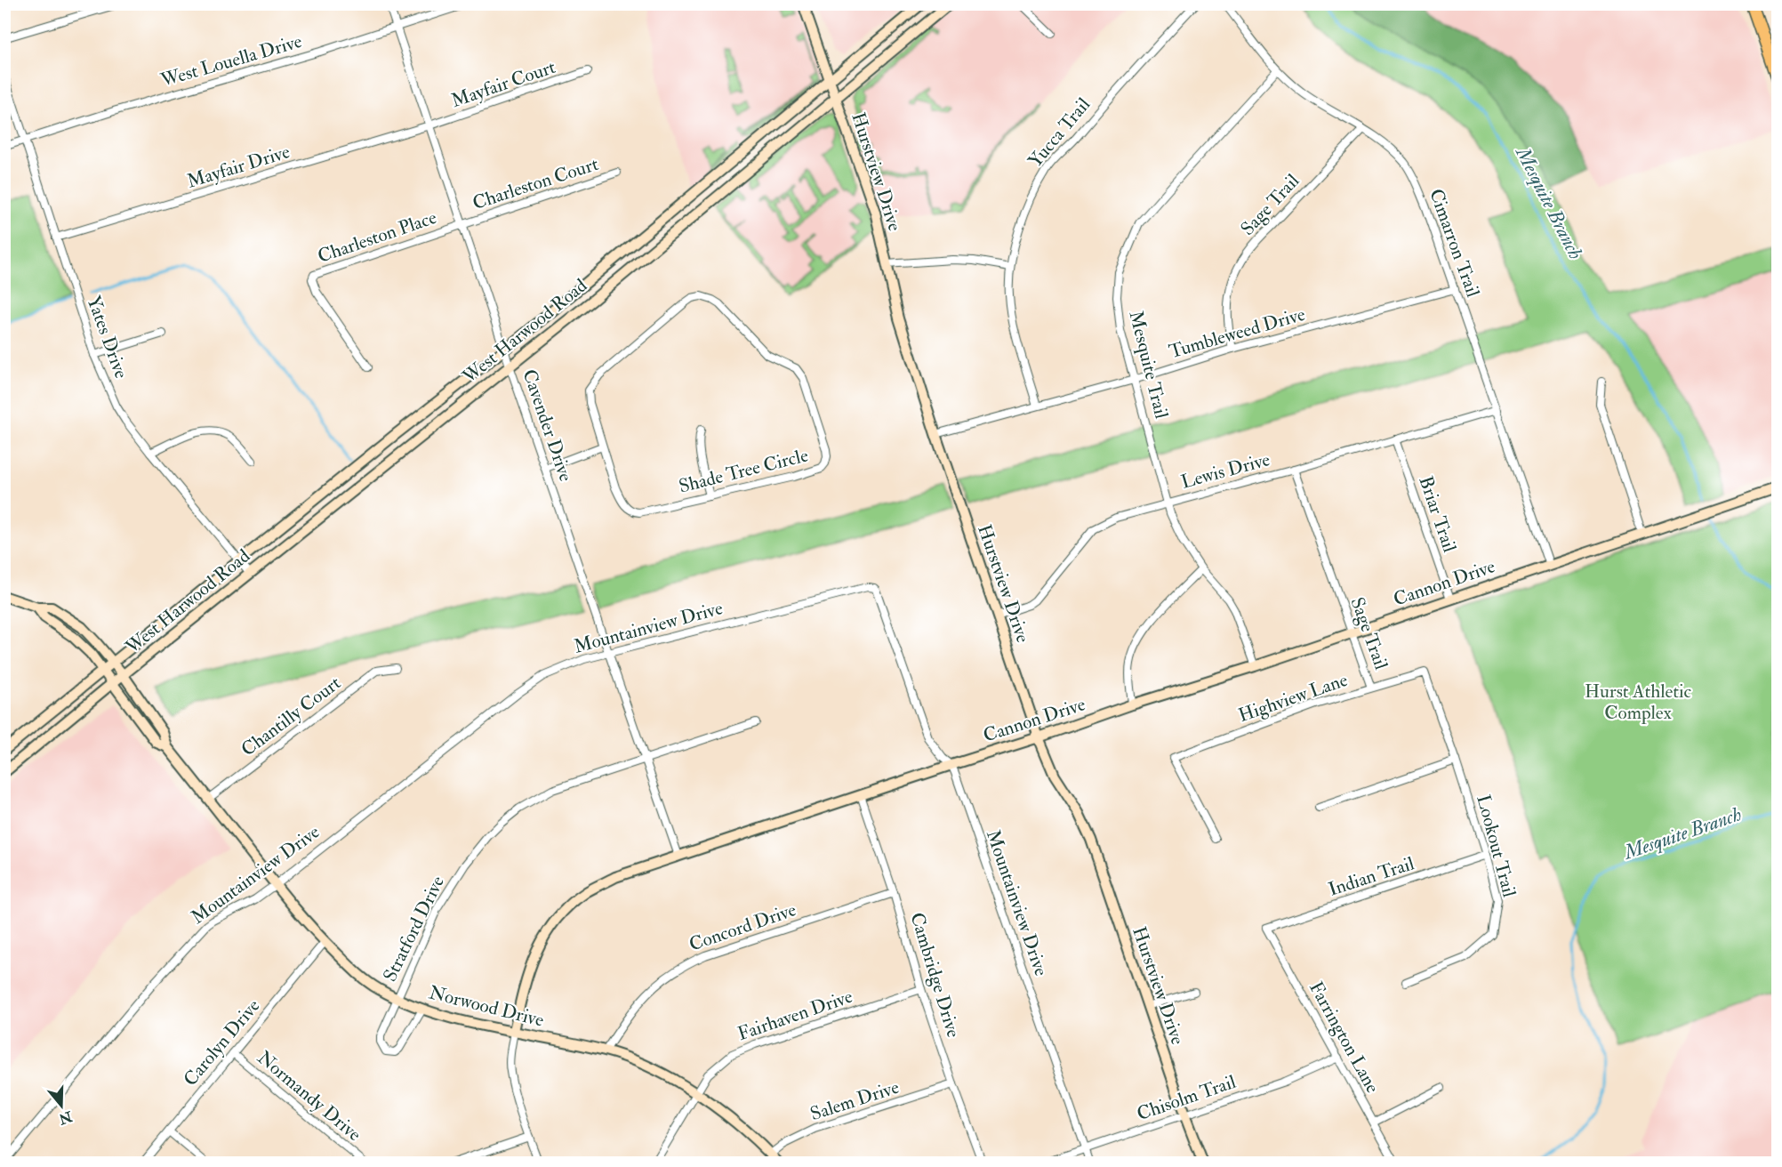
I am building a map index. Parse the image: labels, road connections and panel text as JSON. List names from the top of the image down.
{
  "streets": {
    "main road": [
      "Hurstview Drive",
      "West Harwood Road",
      "Cannon Drive",
      "Norwood Drive"
    ],
    "street": [
      "West Louella Drive",
      "Mayfair Court",
      "Yucca Trail",
      "Mayfair Drive",
      "Charleston Court",
      "Sage Trail",
      "Charleston Place",
      "Cimarron Trail",
      "Tumbleweed Drive",
      "Yates Drive",
      "Mesquite Trail",
      "Cavender Drive",
      "Shade Tree Circle",
      "Lewis Drive",
      "Briar Trail",
      "Mountainview Drive",
      "Highview Lane",
      "Chantilly Court",
      "Lookout Trail",
      "Indian Trail",
      "Concord Drive",
      "Stratford Drive",
      "Cambridge Drive",
      "Fairhaven Drive",
      "Farrington Lane",
      "Carolyn Drive",
      "Normandy Drive",
      "Chisolm Trail",
      "Salem Drive"
    ]
  },
  "crossings": [
    ["West Louella Drive", "Yates Drive"],
    ["West Louella Drive", "Cavender Drive"],
    ["Mayfair Court", "Mayfair Drive"],
    ["Mayfair Court", "Cavender Drive"],
    ["Yucca Trail", "Tumbleweed Drive"],
    ["Mayfair Drive", "Yates Drive"],
    ["Mayfair Drive", "Cavender Drive"],
    ["Hurstview Drive", "West Harwood Road"],
    ["Hurstview Drive", "Tumbleweed Drive"],
    ["Hurstview Drive", "Lewis Drive"],
    ["Hurstview Drive", "Cannon Drive"],
    ["Hurstview Drive", "Chisolm Trail"],
    ["Charleston Court", "Charleston Place"],
    ["Charleston Court", "Cavender Drive"],
    ["Sage Trail", "Cimarron Trail"],
    ["Sage Trail", "Tumbleweed Drive"],
    ["Sage Trail", "Lewis Drive"],
    ["Sage Trail", "Cannon Drive"],
    ["Sage Trail", "Highview Lane"],
    ["Charleston Place", "Cavender Drive"],
    ["Cimarron Trail", "Tumbleweed Drive"],
    ["Cimarron Trail", "Mesquite Trail"],
    ["Cimarron Trail", "Lewis Drive"],
    ["Cimarron Trail", "Cannon Drive"],
    ["West Harwood Road", "Yates Drive"],
    ["West Harwood Road", "Cavender Drive"],
    ["West Harwood Road", "Norwood Drive"],
    ["Tumbleweed Drive", "Mesquite Trail"],
    ["Mesquite Trail", "Lewis Drive"],
    ["Mesquite Trail", "Cannon Drive"],
    ["Cavender Drive", "Cannon Drive"],
    ["Cavender Drive", "Mountainview Drive"],
    ["Cavender Drive", "Stratford Drive"],
    ["Lewis Drive", "Briar Trail"],
    ["Briar Trail", "Cannon Drive"],
    ["Cannon Drive", "Mountainview Drive"],
    ["Cannon Drive", "Cambridge Drive"],
    ["Cannon Drive", "Norwood Drive"],
    ["Mountainview Drive", "Norwood Drive"],
    ["Mountainview Drive", "Chisolm Trail"],
    ["Highview Lane", "Lookout Trail"],
    ["Chantilly Court", "Norwood Drive"],
    ["Lookout Trail", "Indian Trail"],
    ["Indian Trail", "Farrington Lane"],
    ["Concord Drive", "Cambridge Drive"],
    ["Concord Drive", "Norwood Drive"],
    ["Stratford Drive", "Norwood Drive"],
    ["Cambridge Drive", "Fairhaven Drive"],
    ["Cambridge Drive", "Salem Drive"],
    ["Norwood Drive", "Fairhaven Drive"],
    ["Norwood Drive", "Carolyn Drive"],
    ["Norwood Drive", "Salem Drive"],
    ["Farrington Lane", "Chisolm Trail"],
    ["Carolyn Drive", "Normandy Drive"]
  ],
  "water": ["Mesquite Branch"],
  "parks": ["Hurst Athletic Complex"],
  "north": "bottom"
}
